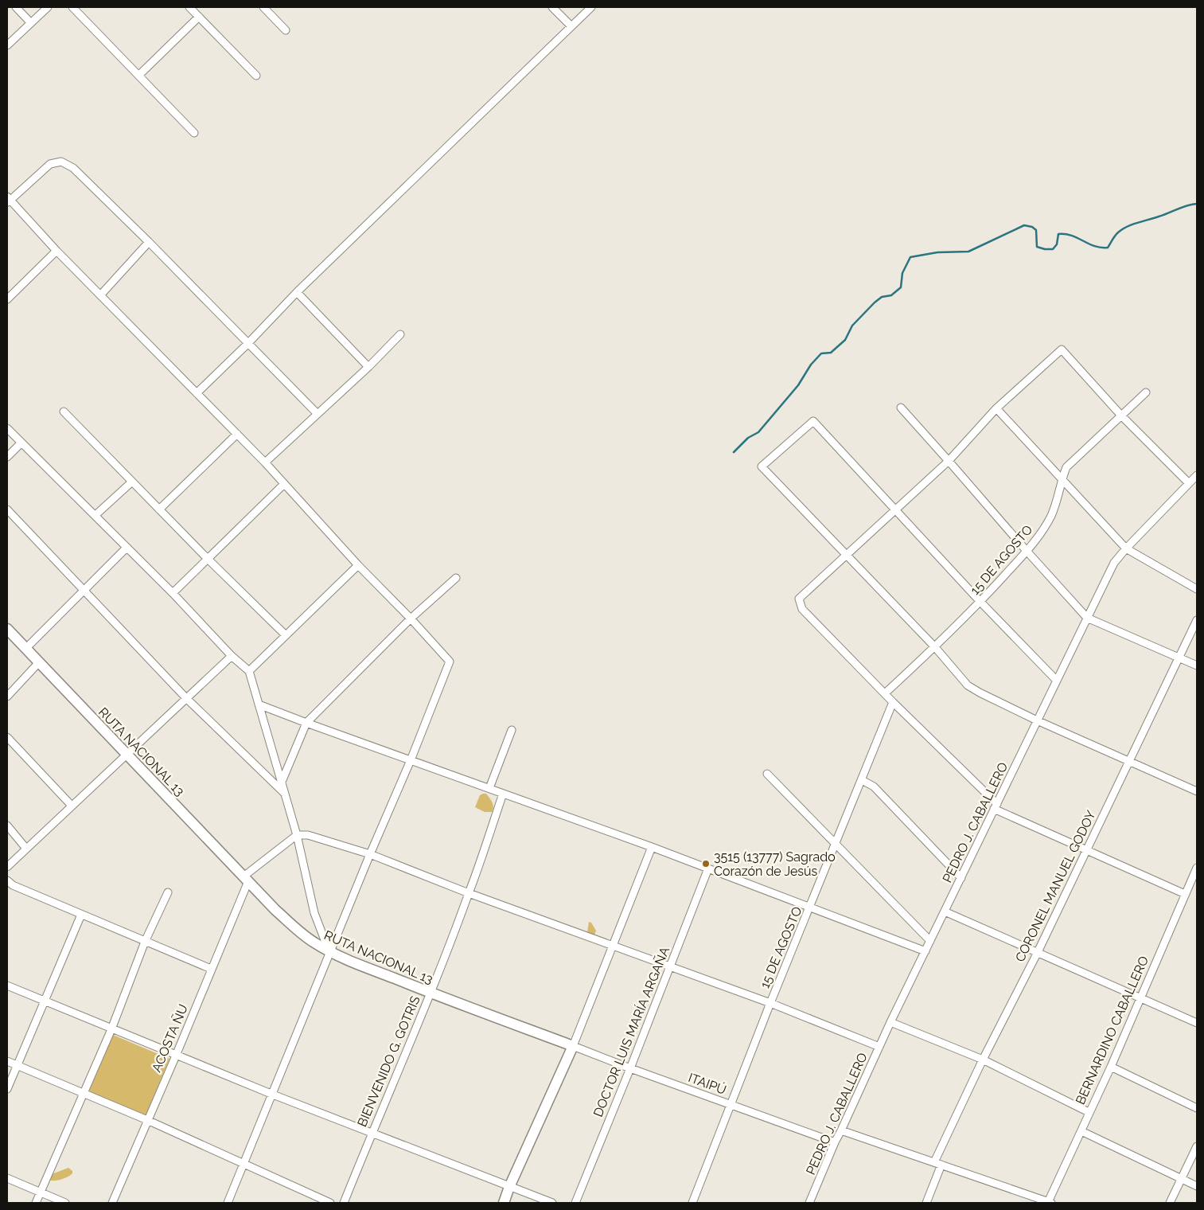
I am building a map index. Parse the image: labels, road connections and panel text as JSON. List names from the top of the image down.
{
  "streets": {
    "highway": ["RUTA NACIONAL 13"],
    "street": [
      "15 DE AGOSTO",
      "PEDRO J. CABALLERO",
      "CORONEL MANUEL GODOY",
      "BERNARDINO CABALLERO",
      "DOCTOR LUIS MARÍA ARGAÑA",
      "ACOSTA ÑU",
      "BIENVENIDO G. GOTRIS",
      "ITAIPÚ"
    ]
  },
  "crossings": [
    ["15 DE AGOSTO", "ITAIPÚ"],
    ["RUTA NACIONAL 13", "ACOSTA ÑU"],
    ["RUTA NACIONAL 13", "BIENVENIDO G. GOTRIS"],
    ["RUTA NACIONAL 13", "ITAIPÚ"],
    ["PEDRO J. CABALLERO", "ITAIPÚ"],
    ["DOCTOR LUIS MARÍA ARGAÑA", "ITAIPÚ"]
  ],
  "places": ["3515 (13777) Sagrado Corazón de Jesús"]
}
